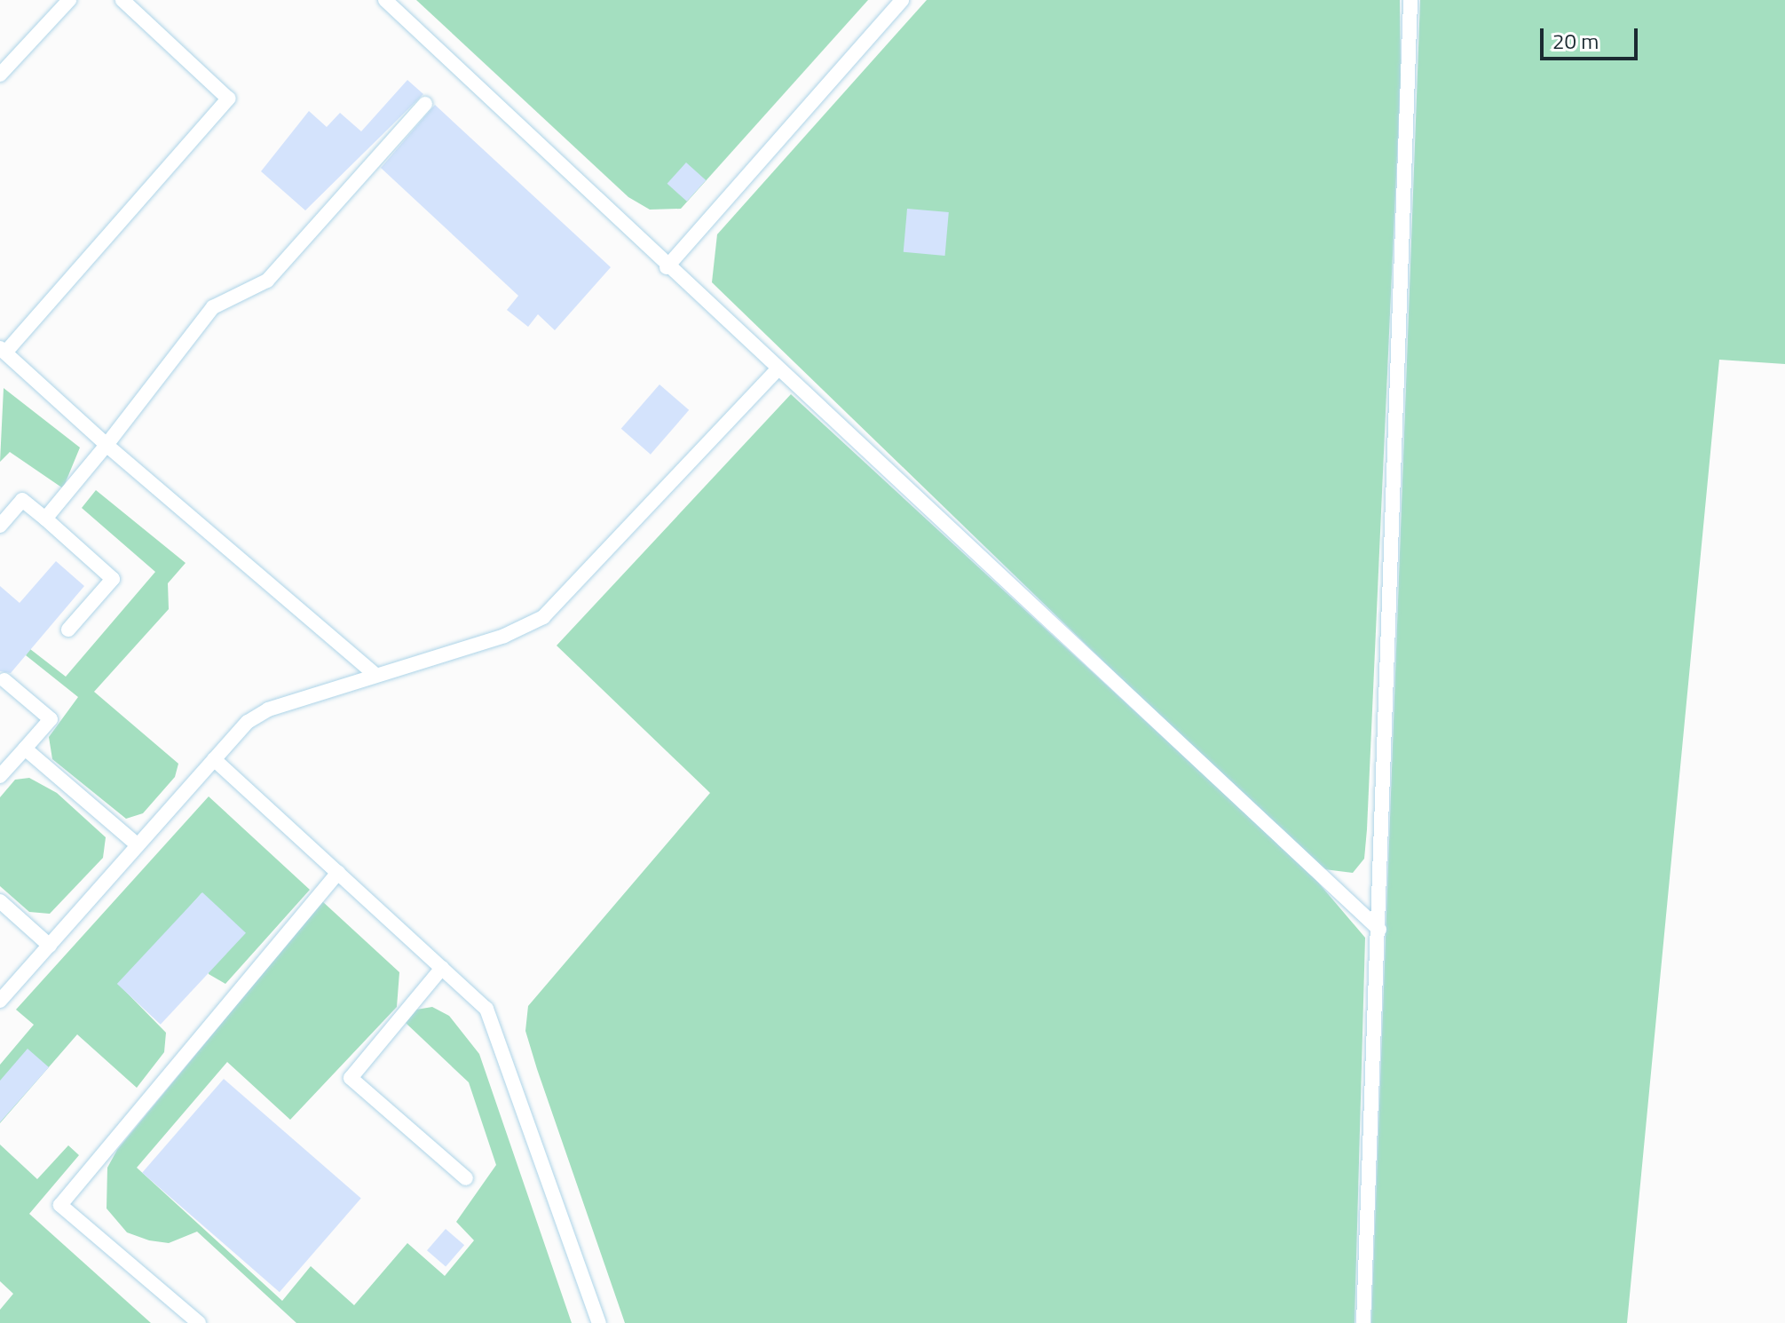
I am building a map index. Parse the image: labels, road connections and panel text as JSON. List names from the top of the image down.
{
  "scale_bar": "20 m"
}
